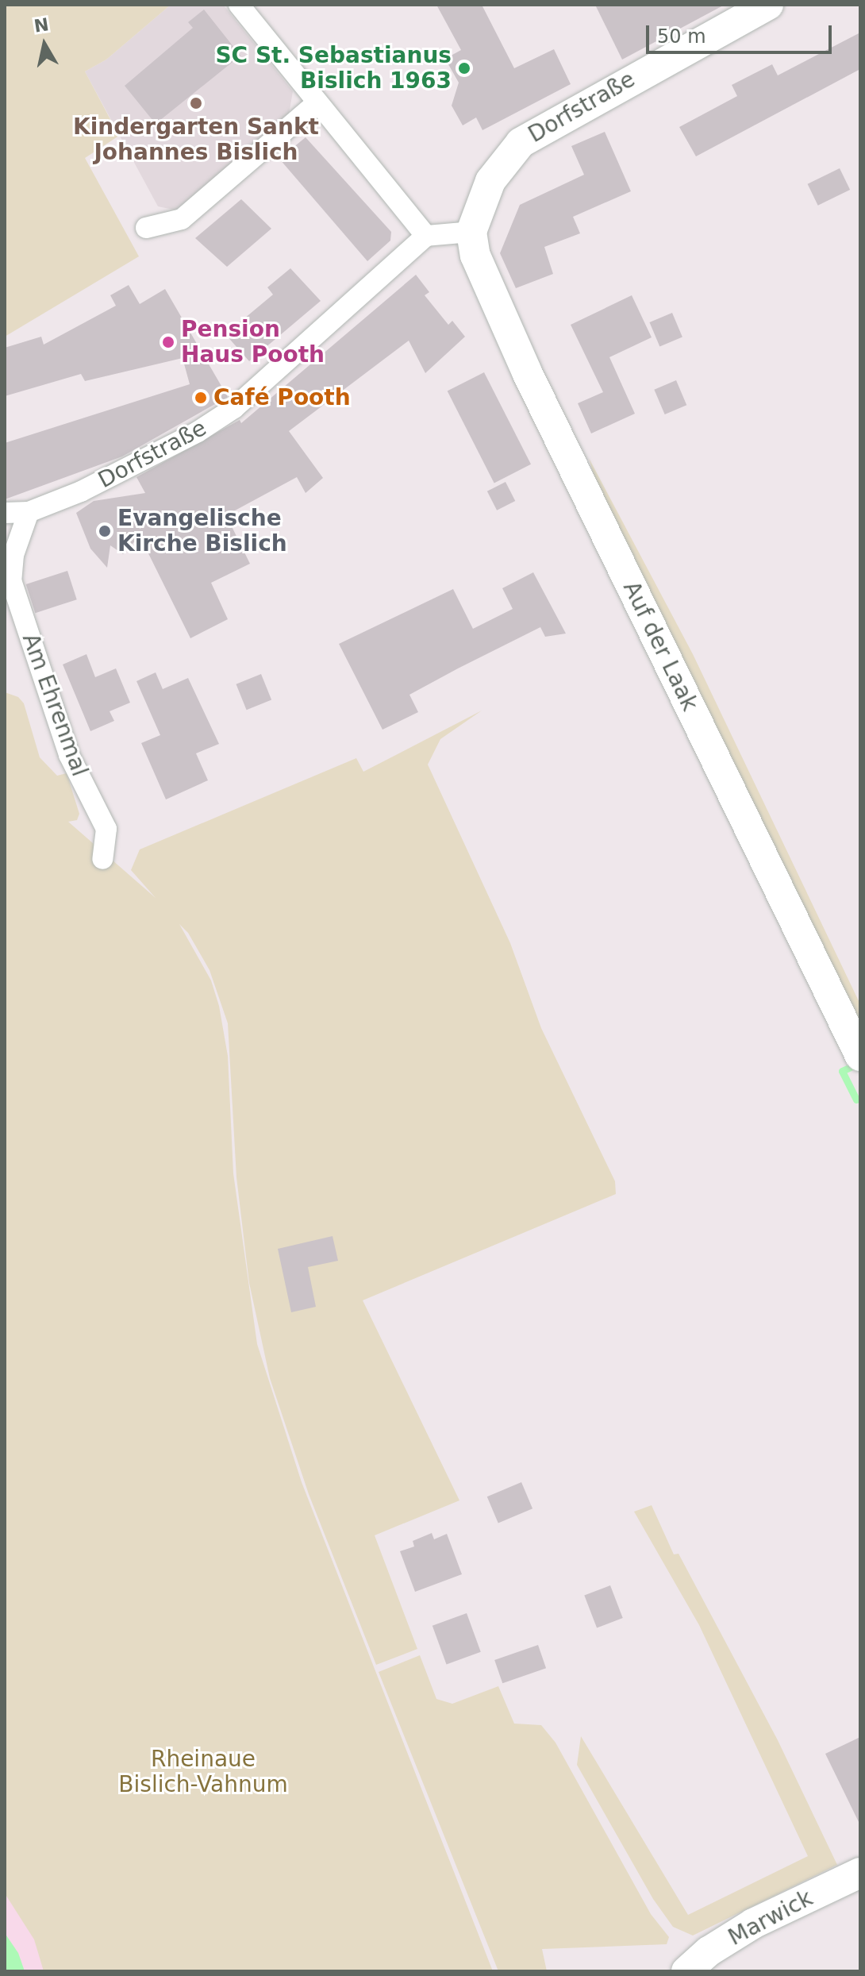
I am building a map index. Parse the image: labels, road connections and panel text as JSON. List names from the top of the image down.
{
  "streets": {
    "main road": ["Dorfstraße", "Auf der Laak", "Marwick"],
    "street": ["Am Ehrenmal"]
  },
  "crossings": [
    ["Dorfstraße", "Auf der Laak"],
    ["Dorfstraße", "Am Ehrenmal"]
  ],
  "parks": ["Rheinaue Bislich-Vahnum"],
  "places": [
    "SC St. Sebastianus Bislich 1963",
    "Kindergarten Sankt Johannes Bislich",
    "Pension Haus Pooth",
    "Café Pooth",
    "Evangelische Kirche Bislich"
  ],
  "scale_bar": "50 m",
  "north": "top"
}
